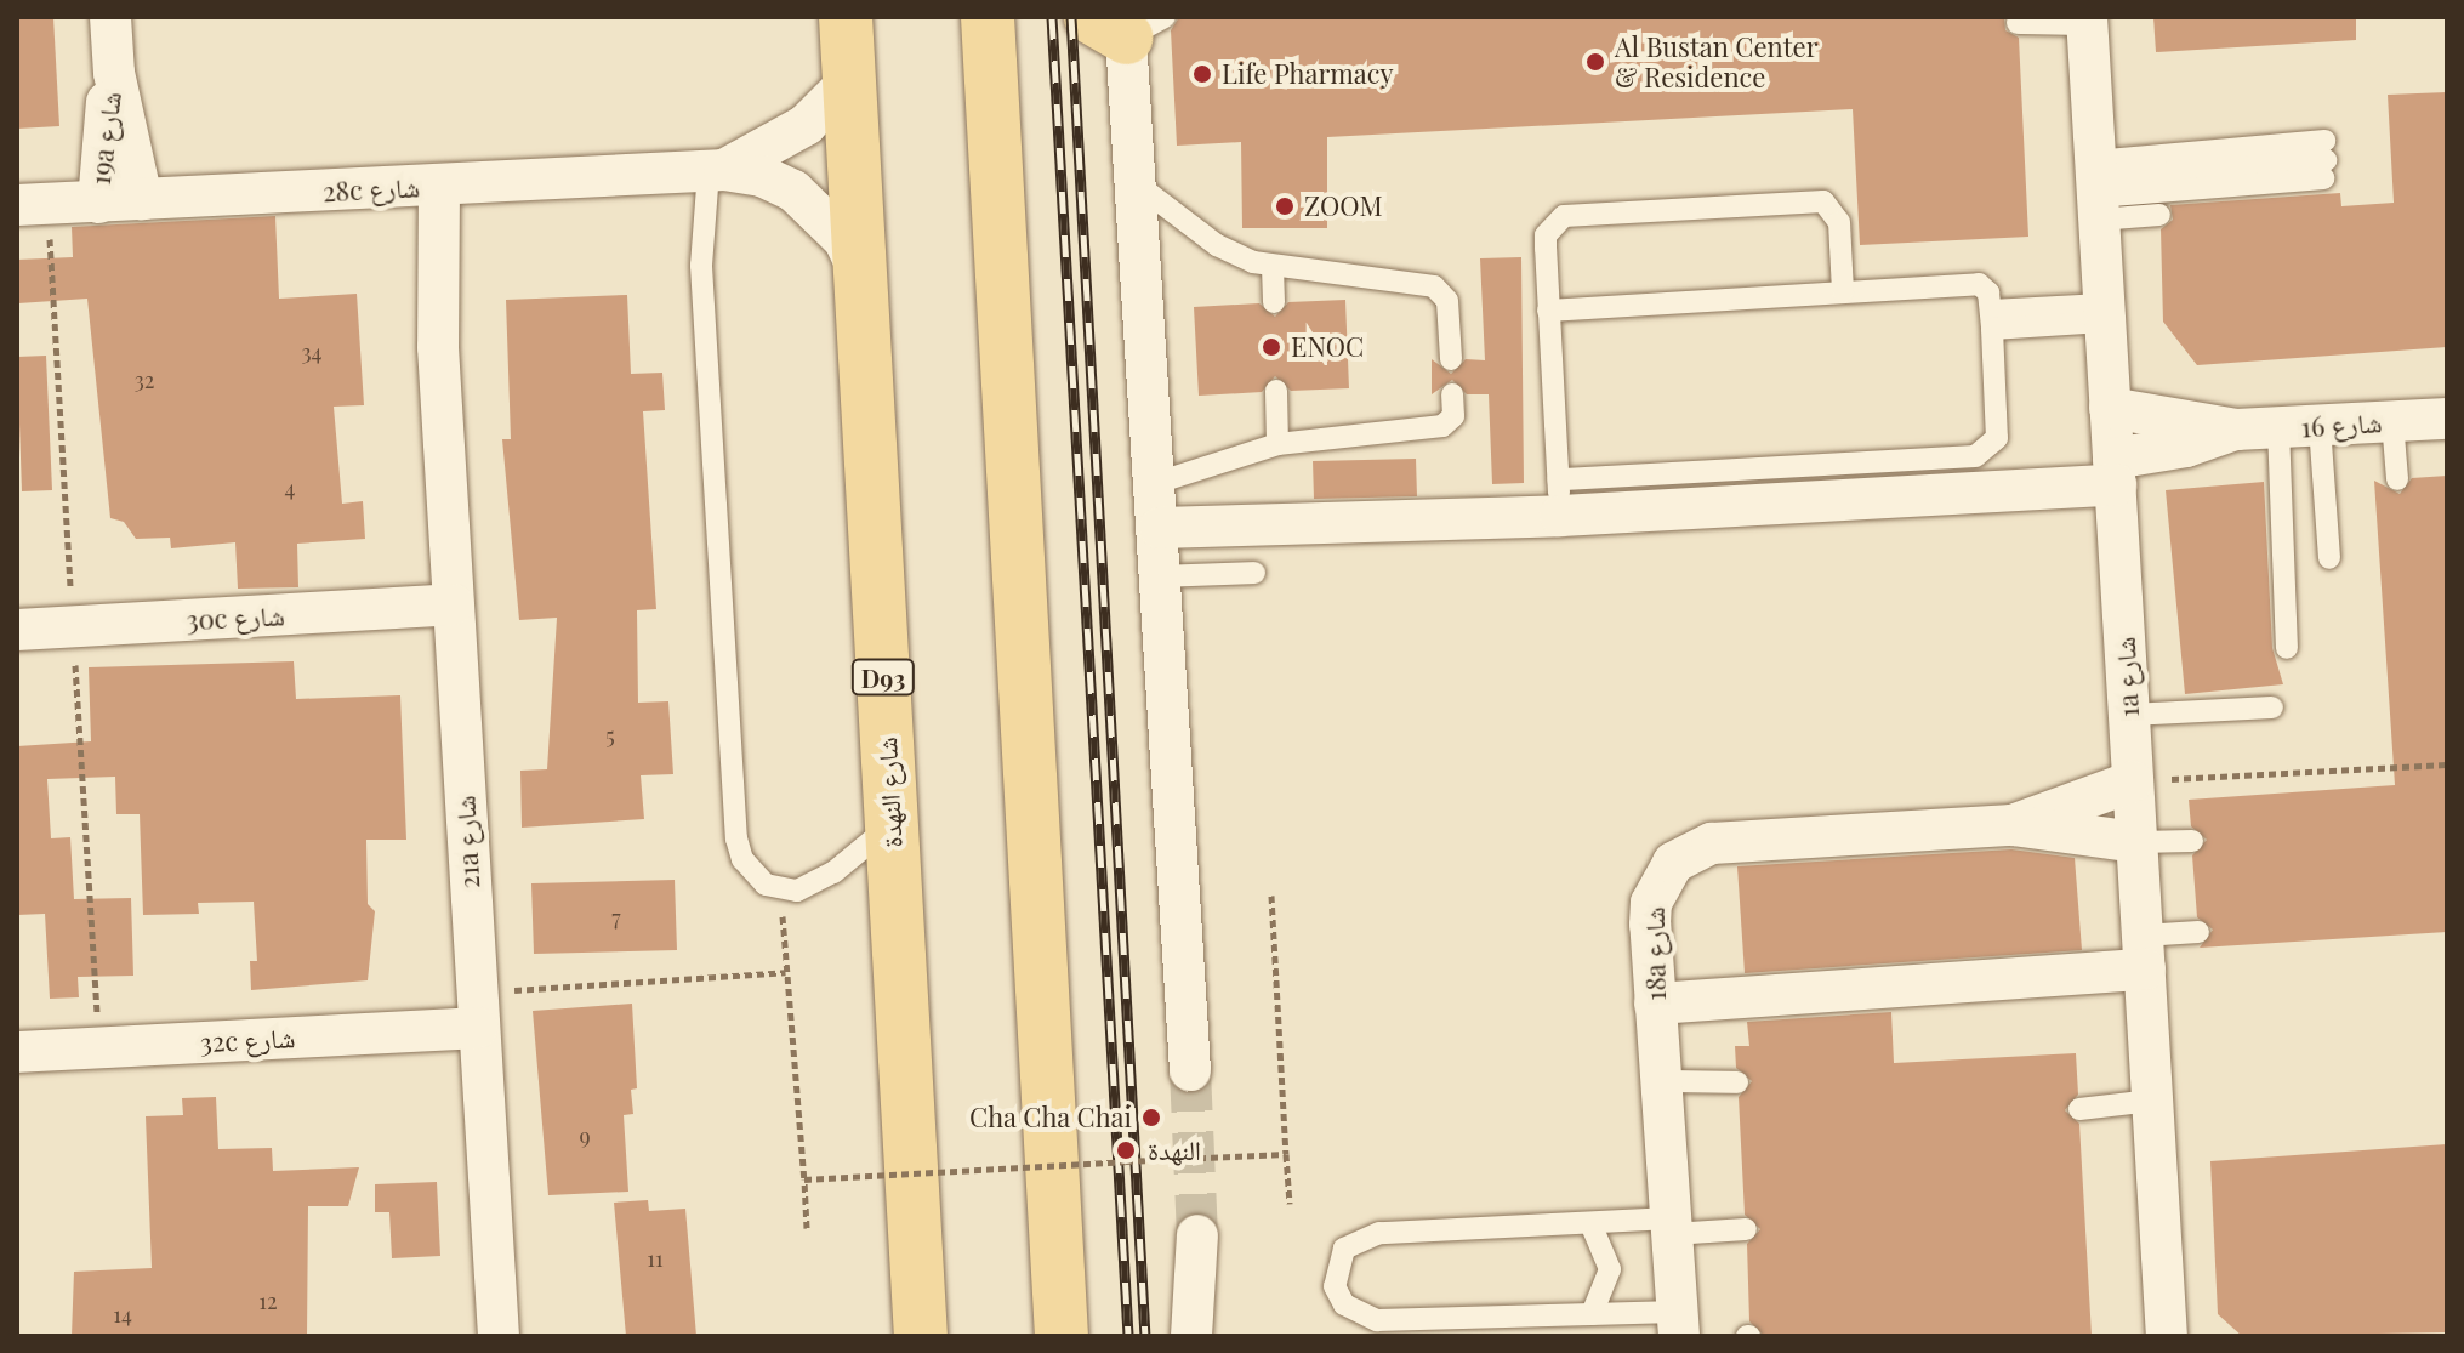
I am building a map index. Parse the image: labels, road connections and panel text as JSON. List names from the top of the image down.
{
  "streets": {
    "main road": ["D93", "شارع النهدة"],
    "street": [
      "19a شارع",
      "28c شارع",
      "شارع 16",
      "30c شارع",
      "1a شارع",
      "21a شارع",
      "18a شارع",
      "32c شارع"
    ]
  },
  "crossings": [
    ["19a شارع", "28c شارع"],
    ["28c شارع", "شارع النهدة"],
    ["28c شارع", "21a شارع"],
    ["شارع 16", "1a شارع"],
    ["30c شارع", "21a شارع"],
    ["1a شارع", "18a شارع"],
    ["21a شارع", "32c شارع"]
  ],
  "places": [
    "Al Bustan Center & Residence",
    "Life Pharmacy",
    "ZOOM",
    "ENOC",
    "Cha Cha Chai",
    "النهدة"
  ],
  "house_numbers": [
    "34",
    "32",
    "4",
    "5",
    "7",
    "9",
    "11",
    "12",
    "14"
  ]
}
